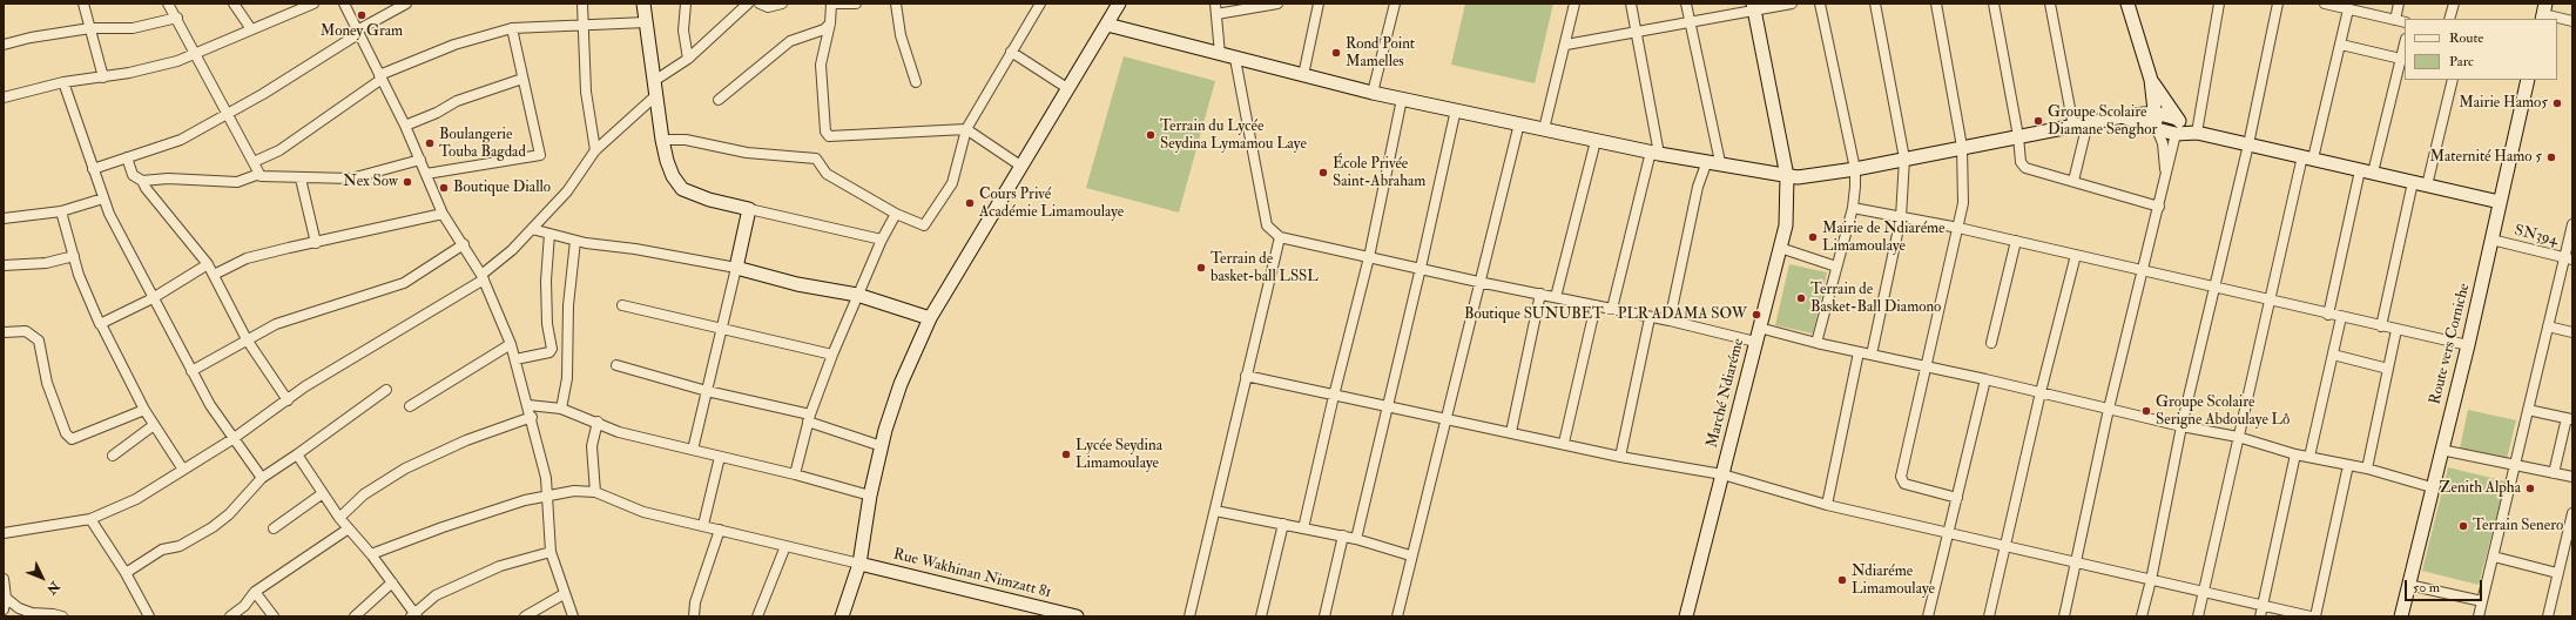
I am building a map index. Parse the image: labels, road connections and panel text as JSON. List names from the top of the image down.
{
  "streets": {
    "street": [
      "SN394",
      "Route vers Corniche",
      "Marché Ndiaréme",
      "Rue Wakhinan Nimzatt 81"
    ]
  },
  "crossings": [
    ["SN394", "Route vers Corniche"]
  ],
  "places": [
    "Money Gram",
    "Rond Point Mamelles",
    "Mairie Hamo5",
    "Groupe Scolaire Diamane Senghor",
    "Terrain du Lycée Seydina Lymamou Laye",
    "Boulangerie Touba Bagdad",
    "Maternité Hamo 5",
    "École Privée Saint-Abraham",
    "Nex Sow",
    "Boutique Diallo",
    "Cours Privé Académie Limamoulaye",
    "Mairie de Ndiaréme Limamoulaye",
    "Terrain de basket-ball LSSL",
    "Terrain de Basket-Ball Diamono",
    "Boutique SUNUBET – PLR ADAMA SOW",
    "Groupe Scolaire Serigne Abdoulaye Lô",
    "Lycée Seydina Limamoulaye",
    "Zenith Alpha",
    "Terrain Senero",
    "Ndiaréme Limamoulaye"
  ],
  "legend": ["Route", "Parc"],
  "scale_bar": "50 m",
  "north": "bottom right"
}
